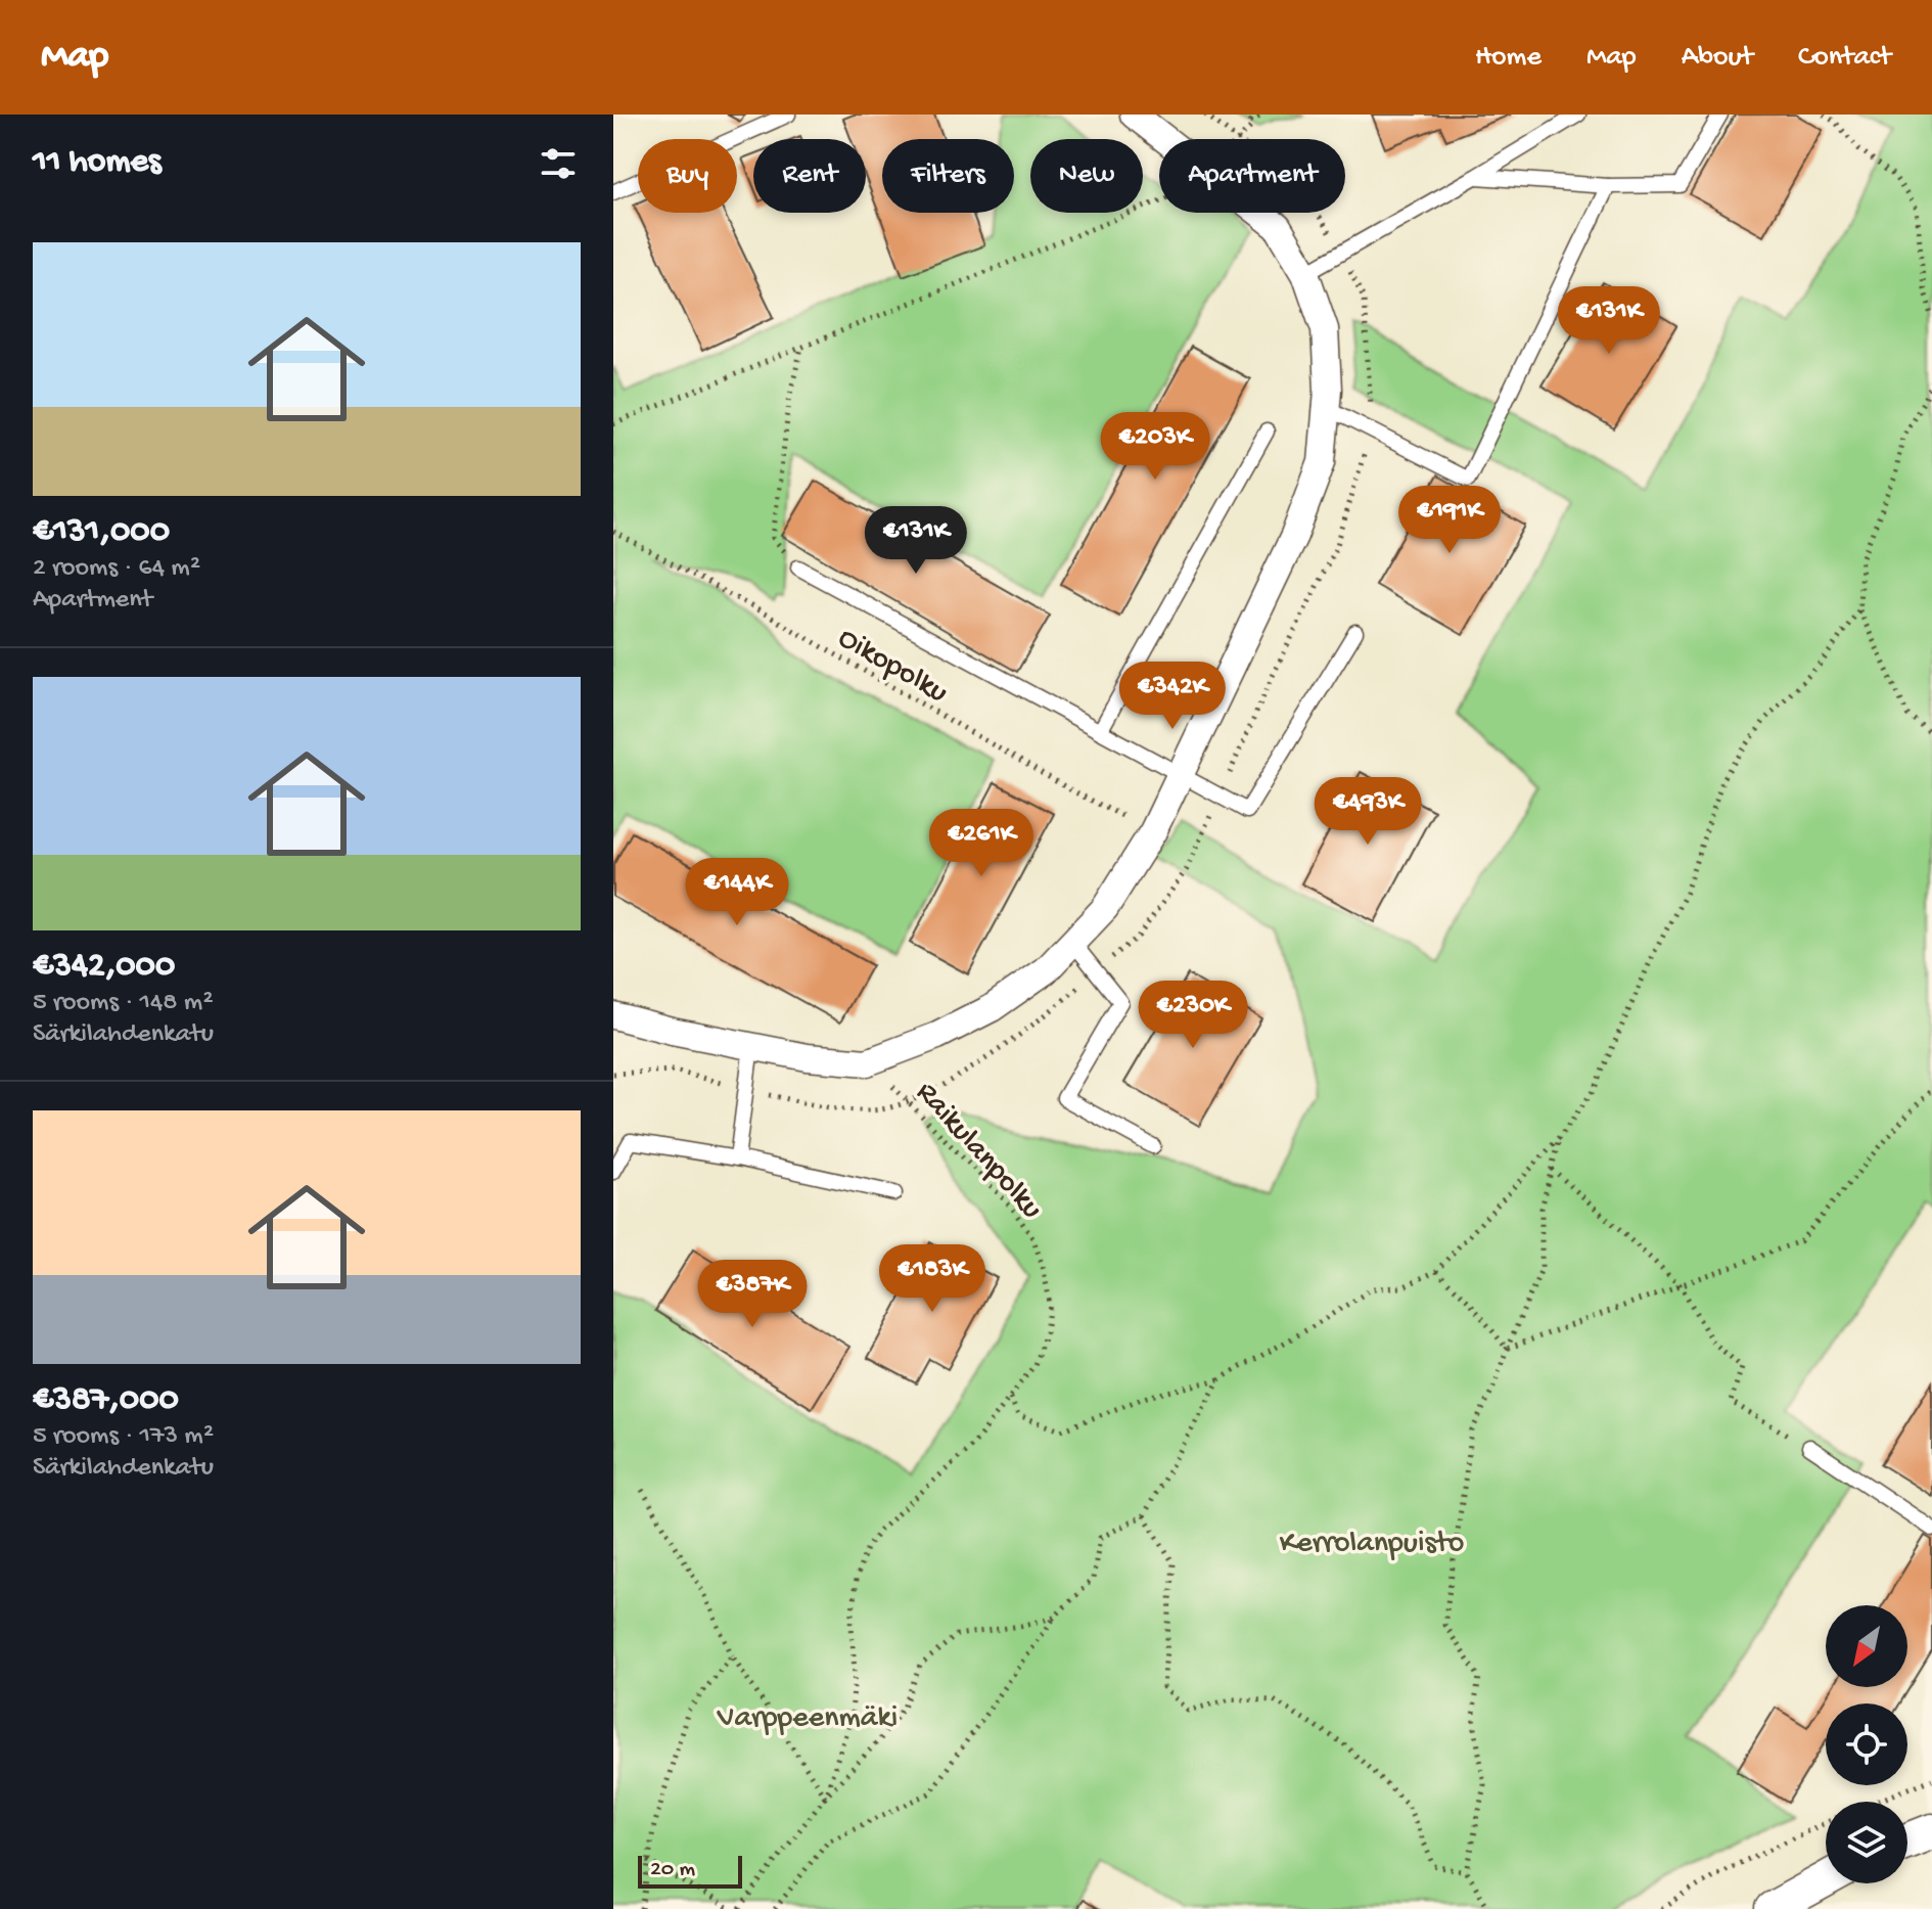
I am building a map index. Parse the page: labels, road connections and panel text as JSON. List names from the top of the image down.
{
  "streets": {
    "path": ["Oikopolku", "Raikulanpolku"]
  },
  "parks": ["Kerrolanpuisto", "Varppeenmäki"],
  "scale_bar": "20 m",
  "north": "bottom left",
  "page": {
    "header": "Map",
    "nav": [
      "Home",
      "Map",
      "About",
      "Contact"
    ],
    "heading": "11 homes",
    "chip": [
      "Buy",
      "Rent",
      "Filters",
      "New",
      "Apartment"
    ],
    "list": [
      {
        "name": "€131,000",
        "note": "2 rooms · 64 m² · Apartment"
      },
      {
        "name": "€342,000",
        "note": "5 rooms · 148 m² · Särkilahdenkatu"
      },
      {
        "name": "€387,000",
        "note": "5 rooms · 173 m² · Särkilahdenkatu"
      }
    ],
    "price": [
      "€131K",
      "€203K",
      "€191K",
      "€131K",
      "€342K",
      "€493K",
      "€261K",
      "€144K",
      "€230K",
      "€183K",
      "€387K"
    ],
    "scale": "20 m"
  }
}
